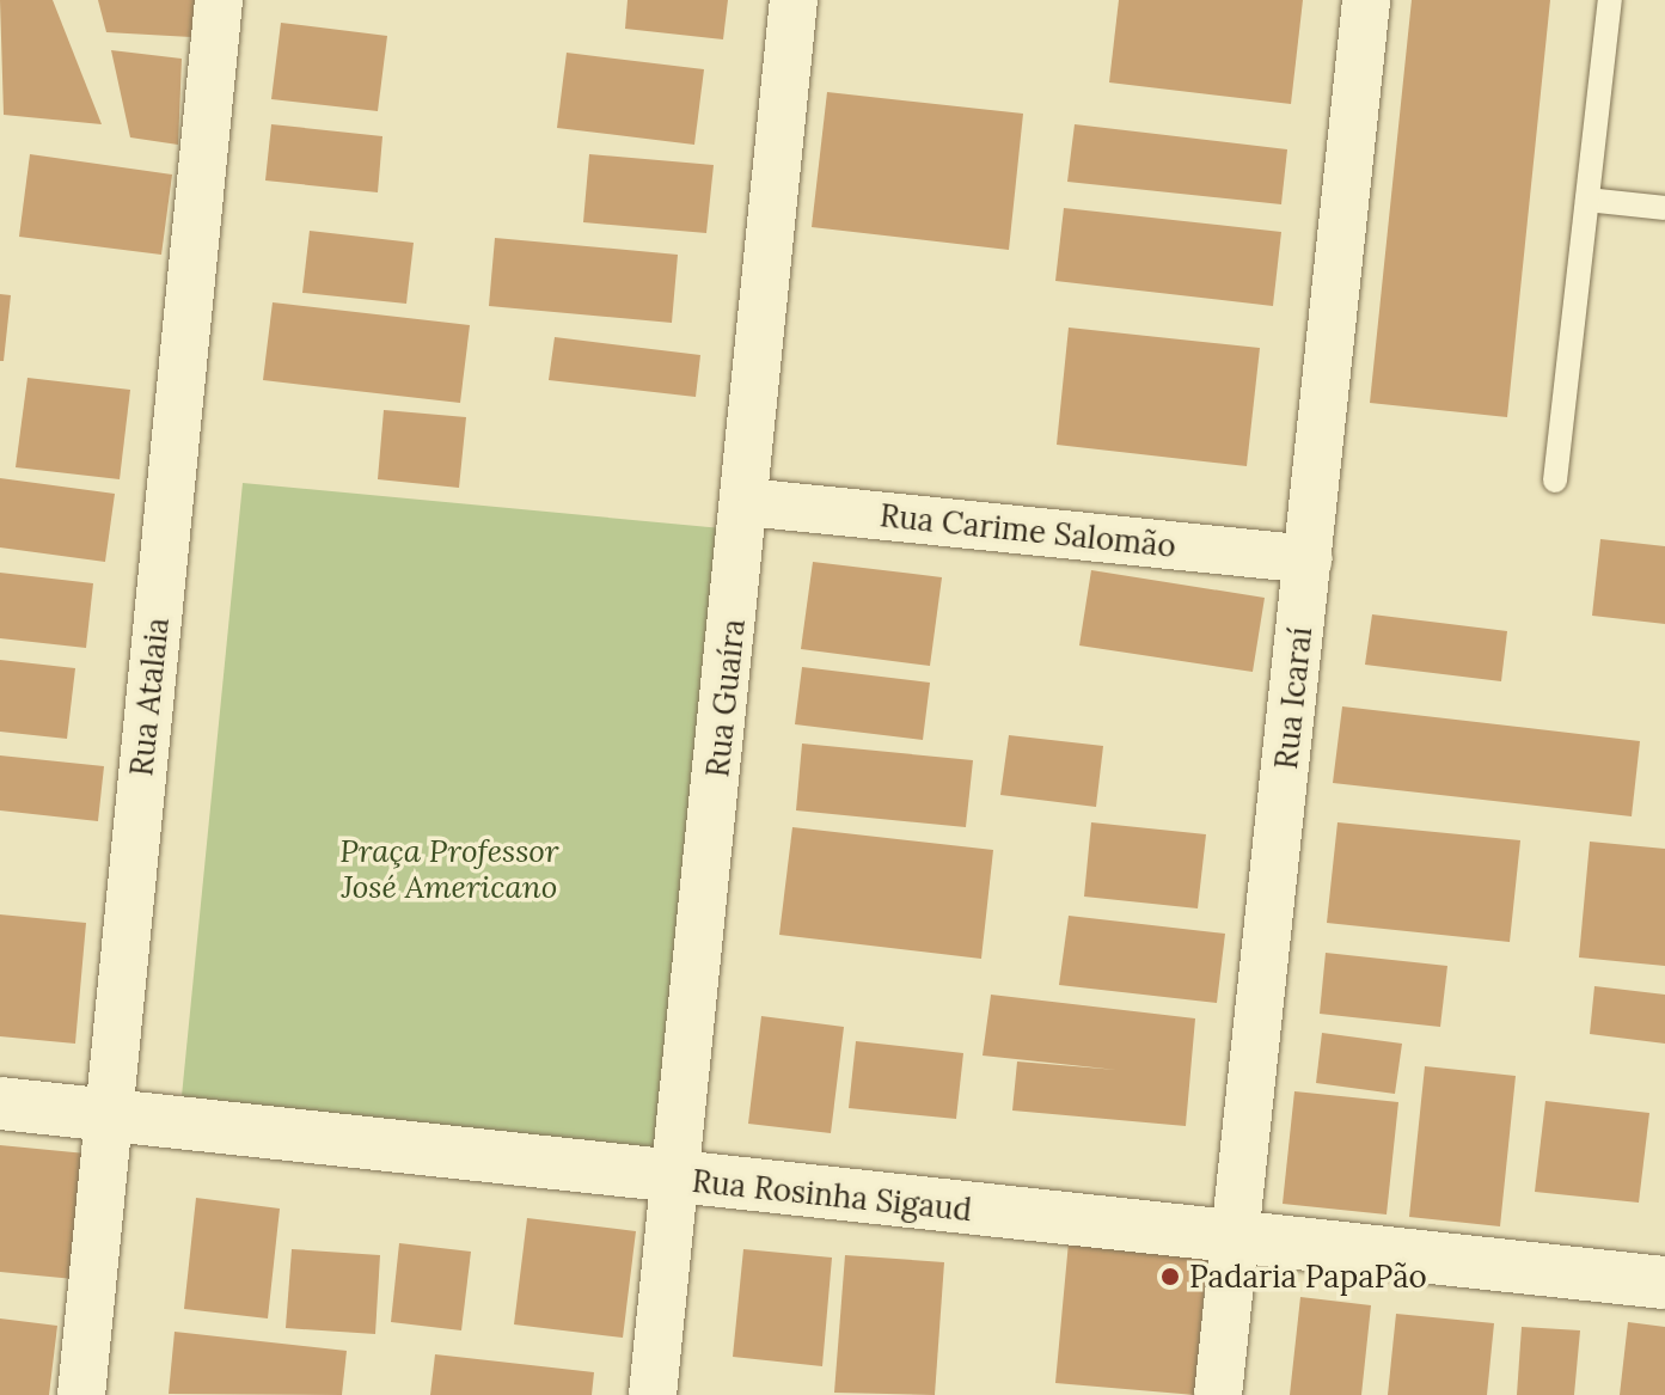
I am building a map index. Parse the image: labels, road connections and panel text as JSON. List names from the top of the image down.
{
  "streets": {
    "street": [
      "Rua Carime Salomão",
      "Rua Atalaia",
      "Rua Guaíra",
      "Rua Icaraí",
      "Rua Rosinha Sigaud"
    ]
  },
  "crossings": [
    ["Rua Carime Salomão", "Rua Guaíra"],
    ["Rua Carime Salomão", "Rua Icaraí"],
    ["Rua Atalaia", "Rua Rosinha Sigaud"],
    ["Rua Guaíra", "Rua Rosinha Sigaud"],
    ["Rua Icaraí", "Rua Rosinha Sigaud"]
  ],
  "parks": ["Praça Professor José Americano"],
  "places": ["Padaria PapaPão"]
}
